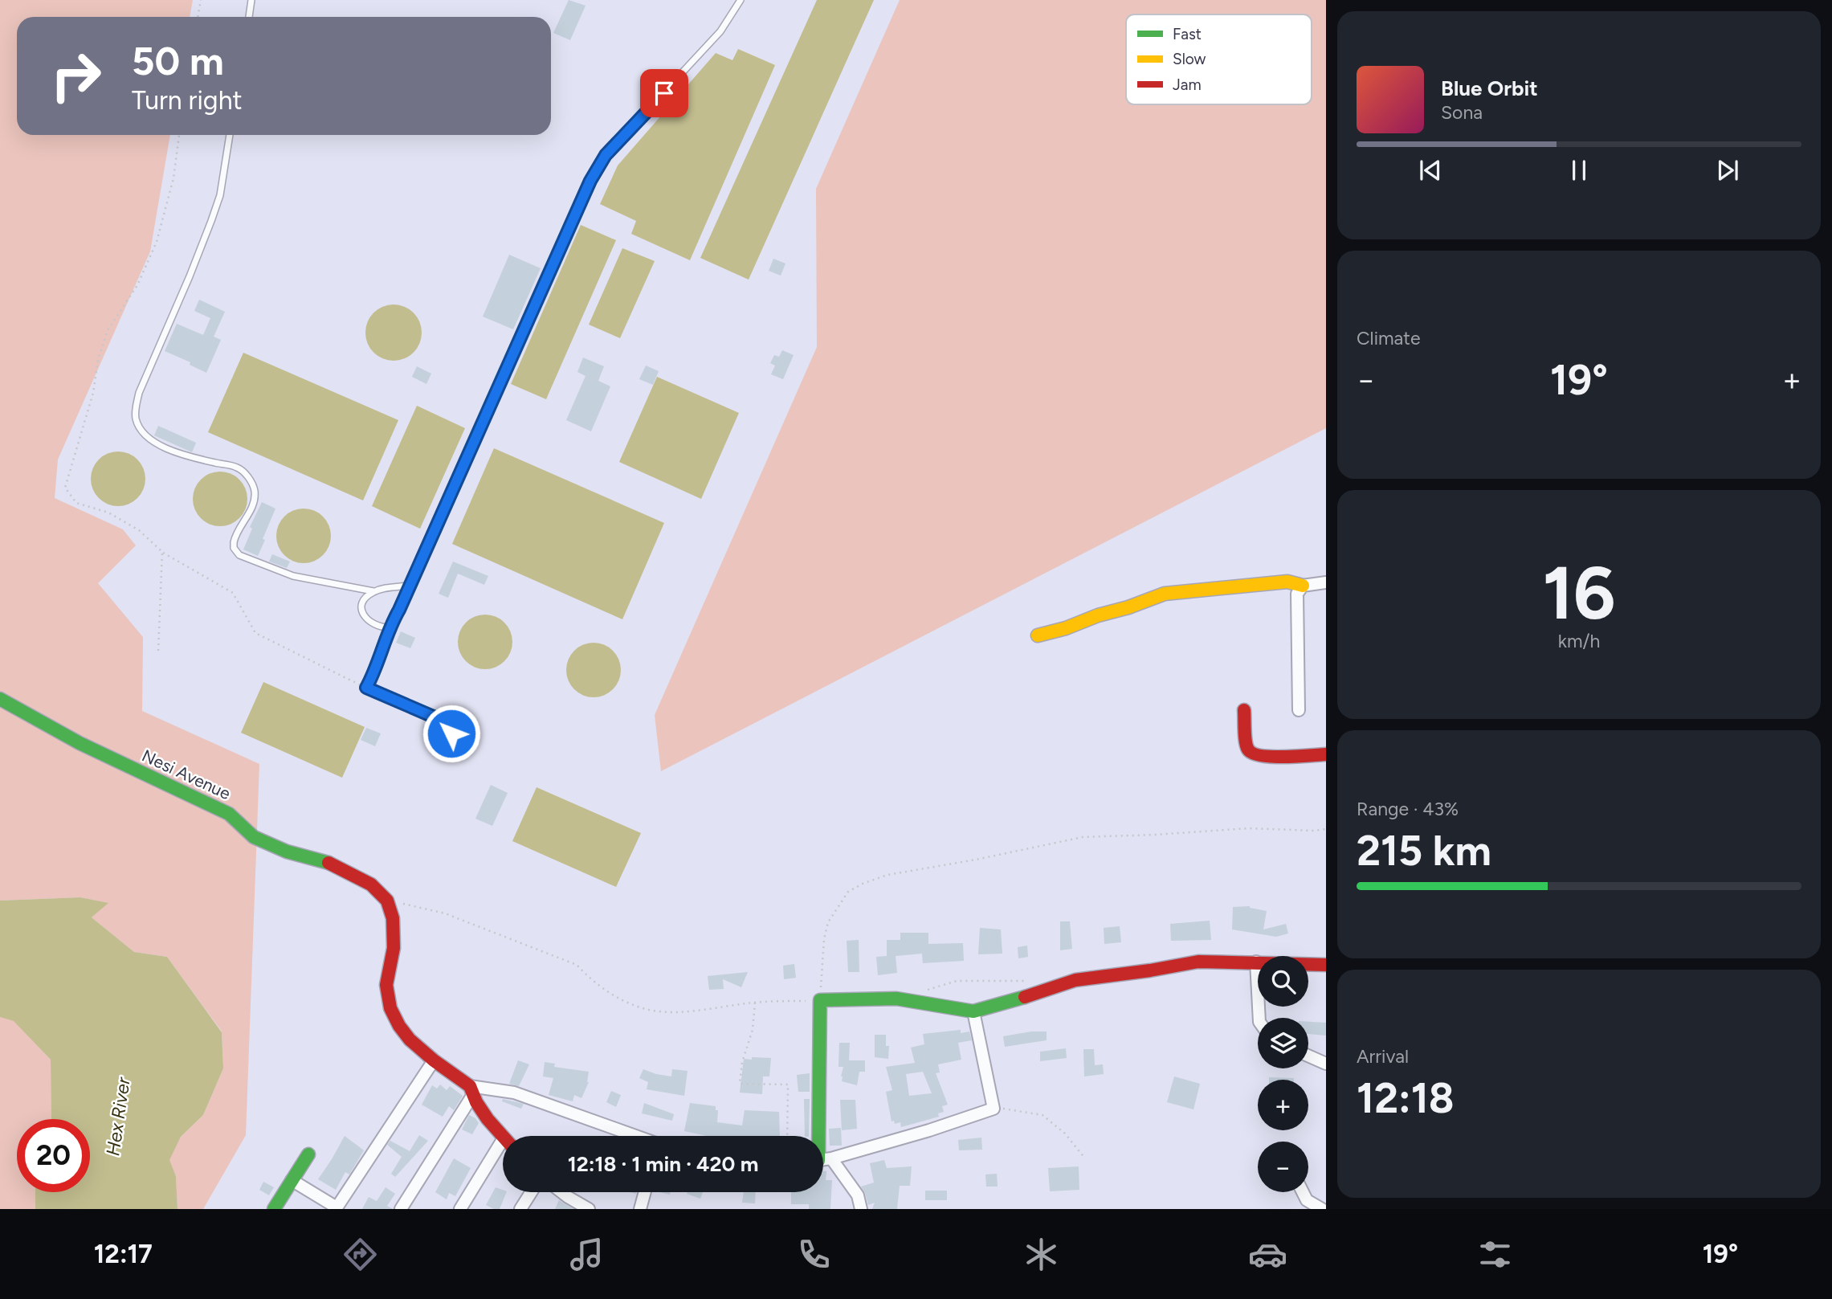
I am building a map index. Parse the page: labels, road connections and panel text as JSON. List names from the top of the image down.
{
  "streets": {
    "street": ["Nesi Avenue"]
  },
  "water": ["Hex River"],
  "legend": ["Fast", "Slow", "Jam"],
  "page": {
    "turn": ["50 m", "Turn right"],
    "song": ["Blue Orbit", "Sona"],
    "tile": [
      "Climate",
      ["16", "km/h"],
      ["Range · 43%", "215 km"],
      ["Arrival", "12:18"]
    ],
    "heat": ["−", "19°", "+"],
    "map_buttons": ["+", "−"],
    "limit": "20",
    "trip": "12:18 · 1 min · 420 m",
    "tabs": ["12:17", "19°"]
  }
}
